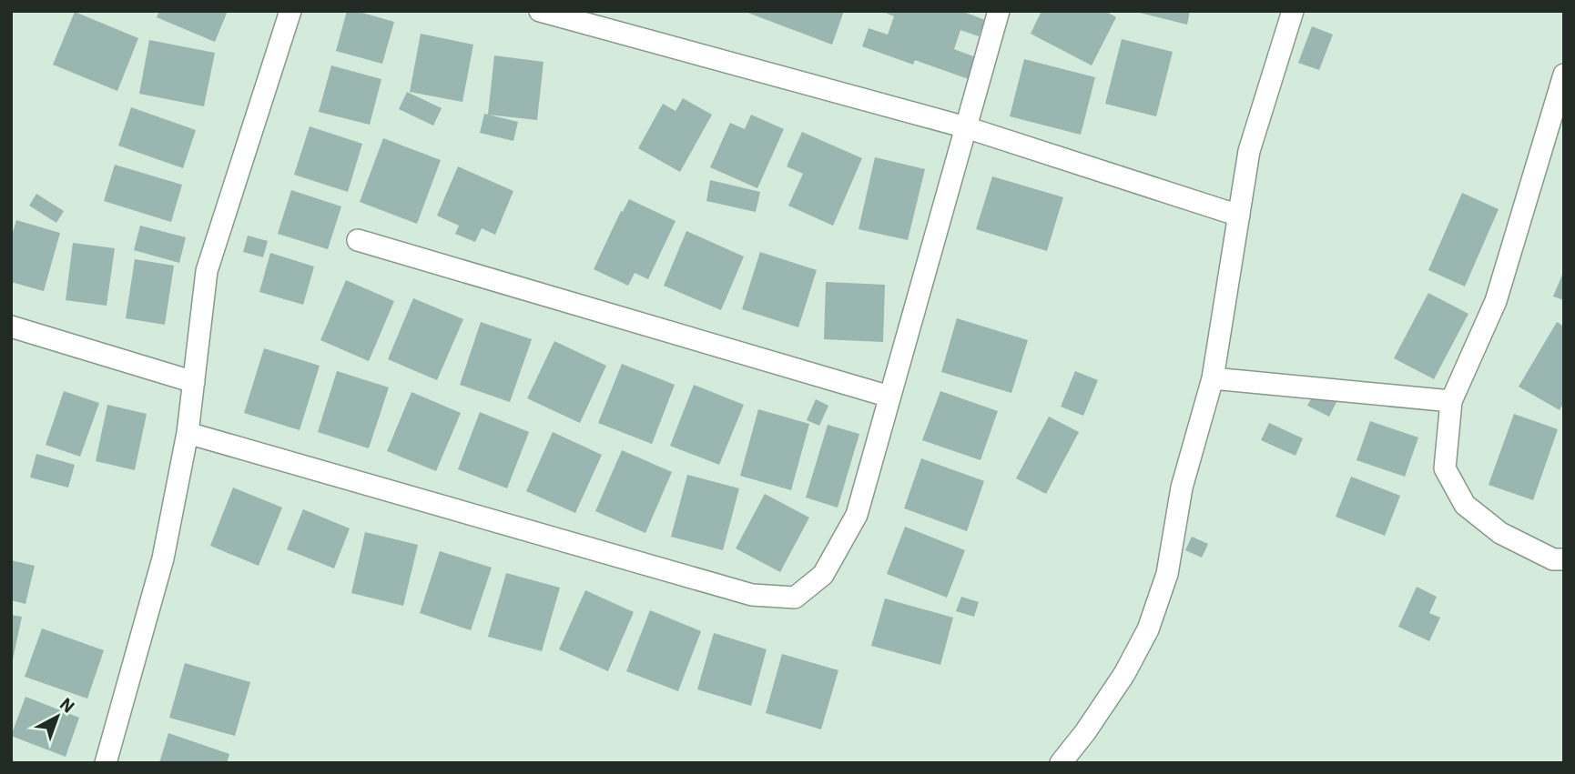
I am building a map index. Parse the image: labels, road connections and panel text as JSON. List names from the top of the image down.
{
  "north": "top right"
}
